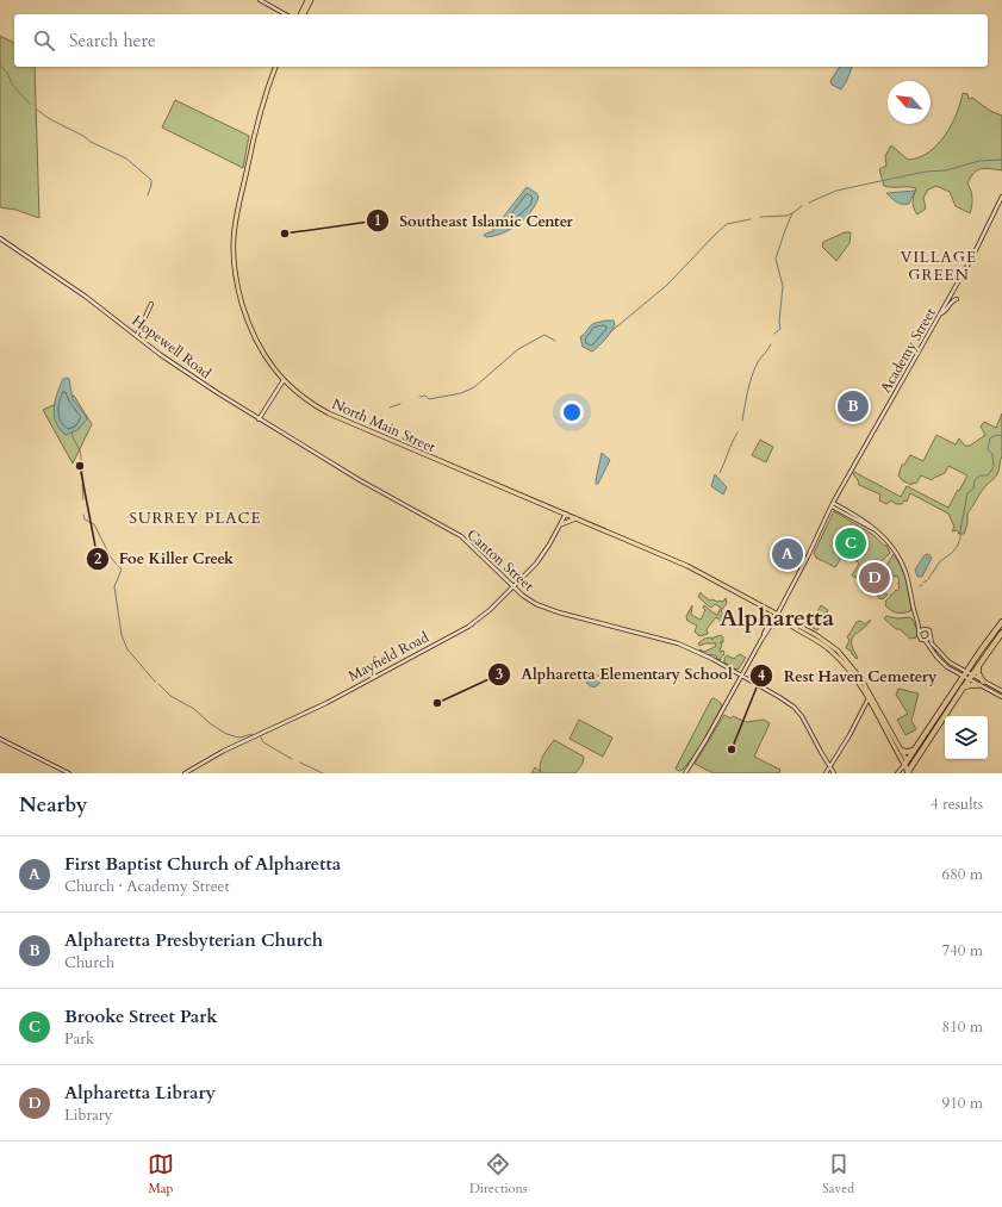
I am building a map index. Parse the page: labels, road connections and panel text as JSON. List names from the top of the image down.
{
  "streets": {
    "main road": ["North Main Street"],
    "street": [
      "Hopewell Road",
      "Academy Street",
      "Canton Street",
      "Mayfield Road"
    ]
  },
  "crossings": [
    ["Hopewell Road", "Canton Street"],
    ["Academy Street", "North Main Street"],
    ["Academy Street", "Canton Street"],
    ["North Main Street", "Mayfield Road"],
    ["Canton Street", "Mayfield Road"]
  ],
  "districts": ["VILLAGE GREEN", "SURREY PLACE", "Alpharetta"],
  "places": [
    "Southeast Islamic Center",
    "Foe Killer Creek",
    "Alpharetta Elementary School",
    "Rest Haven Cemetery"
  ],
  "north": "top left",
  "page": {
    "search": "Search here",
    "pins": [
      "B",
      "C",
      "A",
      "D"
    ],
    "heading": ["Nearby", "4 results"],
    "list": [
      {
        "mark": "A",
        "name": "First Baptist Church of Alpharetta",
        "note": "Church · Academy Street",
        "value": "680 m"
      },
      {
        "mark": "B",
        "name": "Alpharetta Presbyterian Church",
        "note": "Church",
        "value": "740 m"
      },
      {
        "mark": "C",
        "name": "Brooke Street Park",
        "note": "Park",
        "value": "810 m"
      },
      {
        "mark": "D",
        "name": "Alpharetta Library",
        "note": "Library",
        "value": "910 m"
      }
    ],
    "nav": ["Map", "Directions", "Saved"]
  }
}
